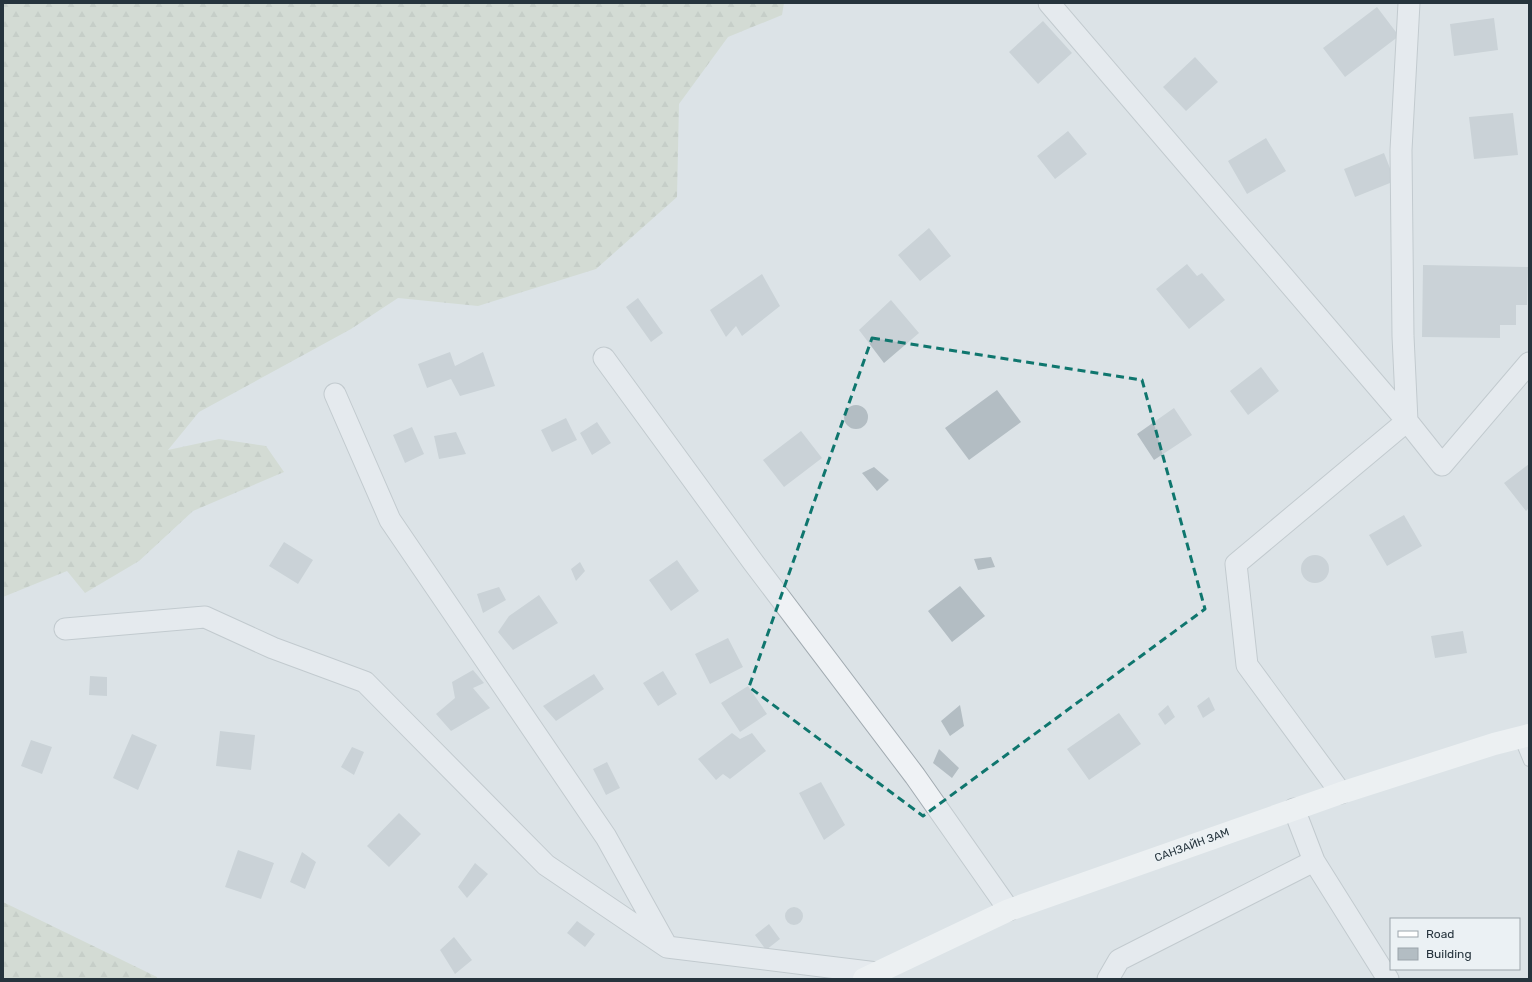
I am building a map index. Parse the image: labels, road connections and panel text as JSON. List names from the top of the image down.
{
  "streets": {
    "main road": ["САНЗАЙН ЗАМ"]
  },
  "legend": ["Road", "Building"]
}
